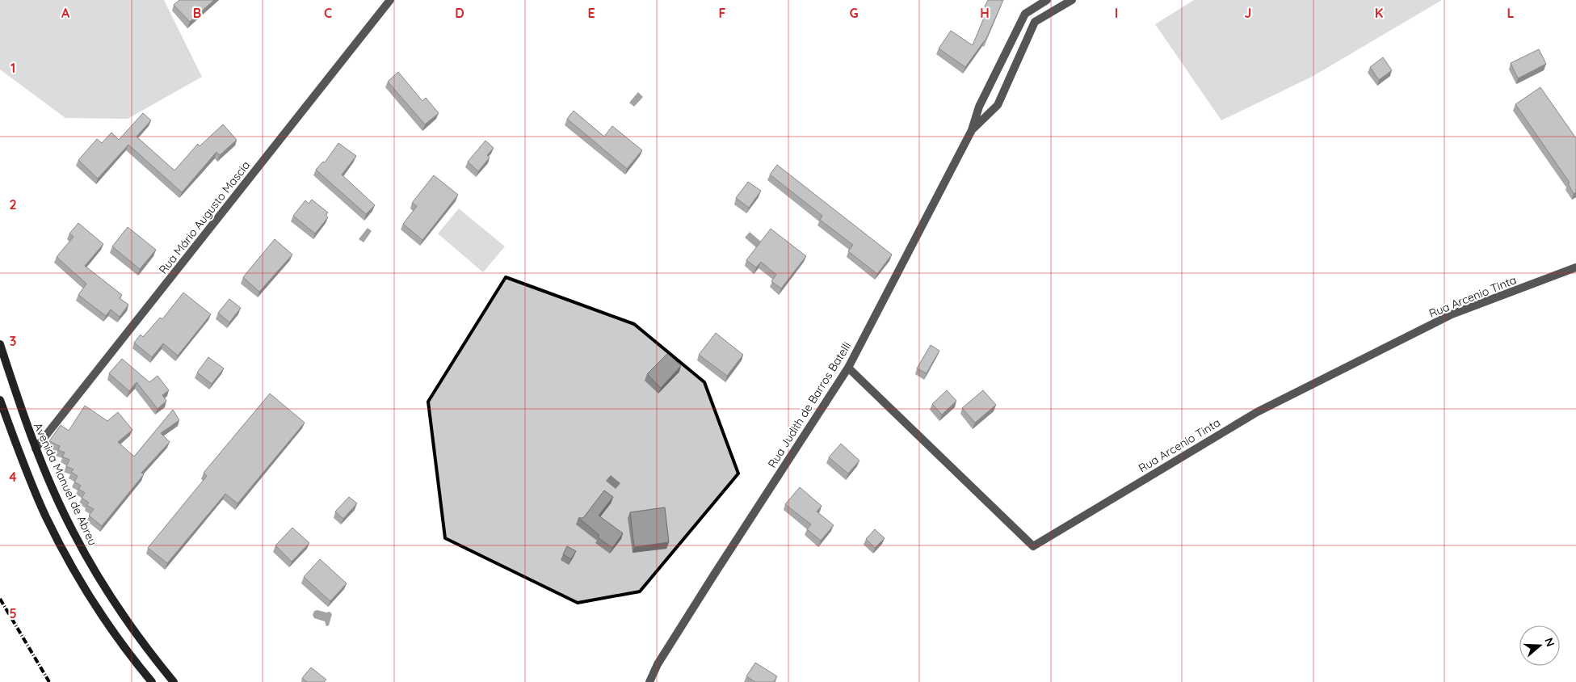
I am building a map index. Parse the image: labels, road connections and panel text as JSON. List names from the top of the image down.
{
  "streets": {
    "main road": ["Avenida Manuel de Abreu"],
    "street": ["Rua Mário Augusto Mascia", "Rua Arcenio Tinta", "Rua Judith de Barros Batelli"]
  },
  "crossings": [
    ["Rua Mário Augusto Mascia", "Avenida Manuel de Abreu"],
    ["Rua Arcenio Tinta", "Rua Judith de Barros Batelli"]
  ],
  "north": "right",
  "grid": {
    "columns": [
      "A",
      "B",
      "C",
      "D",
      "E",
      "F",
      "G",
      "H",
      "I",
      "J",
      "K",
      "L"
    ],
    "rows": [
      "1",
      "2",
      "3",
      "4",
      "5"
    ]
  }
}
